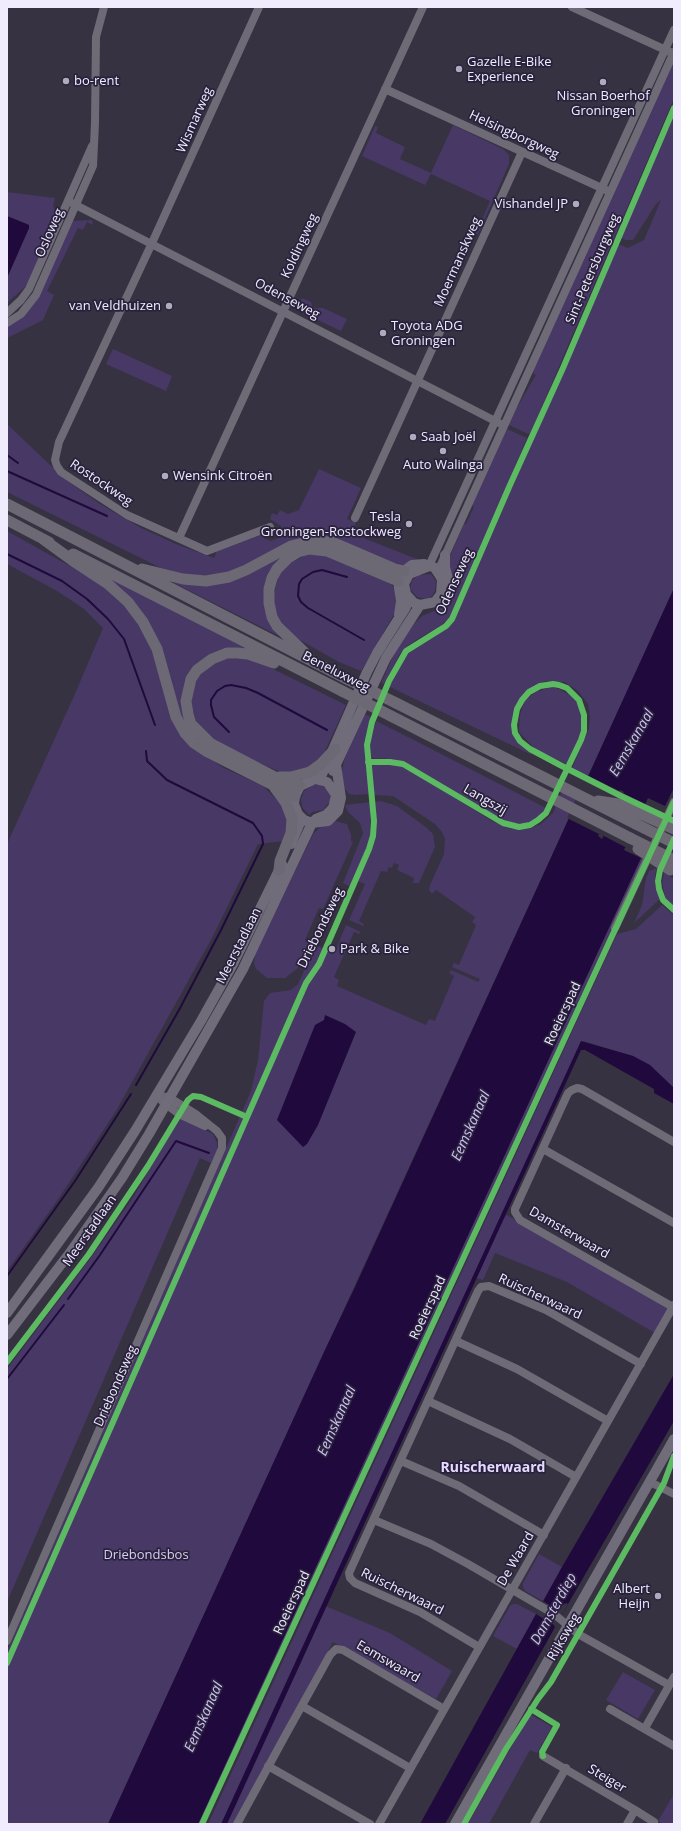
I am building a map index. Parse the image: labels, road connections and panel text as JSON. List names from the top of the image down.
{
  "streets": {
    "highway": ["Beneluxweg"],
    "main road": ["Odenseweg", "Meerstadlaan", "Rijksweg"],
    "street": [
      "Wismarweg",
      "Helsingborgweg",
      "Osloweg",
      "Koldingweg",
      "Moermanskweg",
      "Sint-Petersburgweg",
      "Rostockweg",
      "Driebondsweg",
      "Damsterwaard",
      "Ruischerwaard",
      "De Waard",
      "Eemswaard",
      "Steiger"
    ],
    "cycle path": ["Langszij", "Roeierspad"]
  },
  "crossings": [
    ["Wismarweg", "Odenseweg"],
    ["Wismarweg", "Rostockweg"],
    ["Helsingborgweg", "Koldingweg"],
    ["Helsingborgweg", "Moermanskweg"],
    ["Helsingborgweg", "Sint-Petersburgweg"],
    ["Osloweg", "Odenseweg"],
    ["Koldingweg", "Odenseweg"],
    ["Koldingweg", "Rostockweg"],
    ["Moermanskweg", "Odenseweg"],
    ["Sint-Petersburgweg", "Odenseweg"],
    ["Odenseweg", "Rostockweg"],
    ["Odenseweg", "Meerstadlaan"],
    ["Driebondsweg", "Meerstadlaan"],
    ["Damsterwaard", "De Waard"],
    ["Ruischerwaard", "De Waard"],
    ["De Waard", "Rijksweg"],
    ["De Waard", "Eemswaard"]
  ],
  "districts": ["Ruischerwaard"],
  "water": ["Eemskanaal", "Damsterdiep"],
  "parks": ["Driebondsbos"],
  "places": [
    "Gazelle E-Bike Experience",
    "bo-rent",
    "Nissan Boerhof Groningen",
    "Vishandel JP",
    "van Veldhuizen",
    "Toyota ADG Groningen",
    "Saab Joël",
    "Auto Walinga",
    "Wensink Citroën",
    "Tesla Groningen-Rostockweg",
    "Park & Bike",
    "Albert Heijn"
  ]
}
